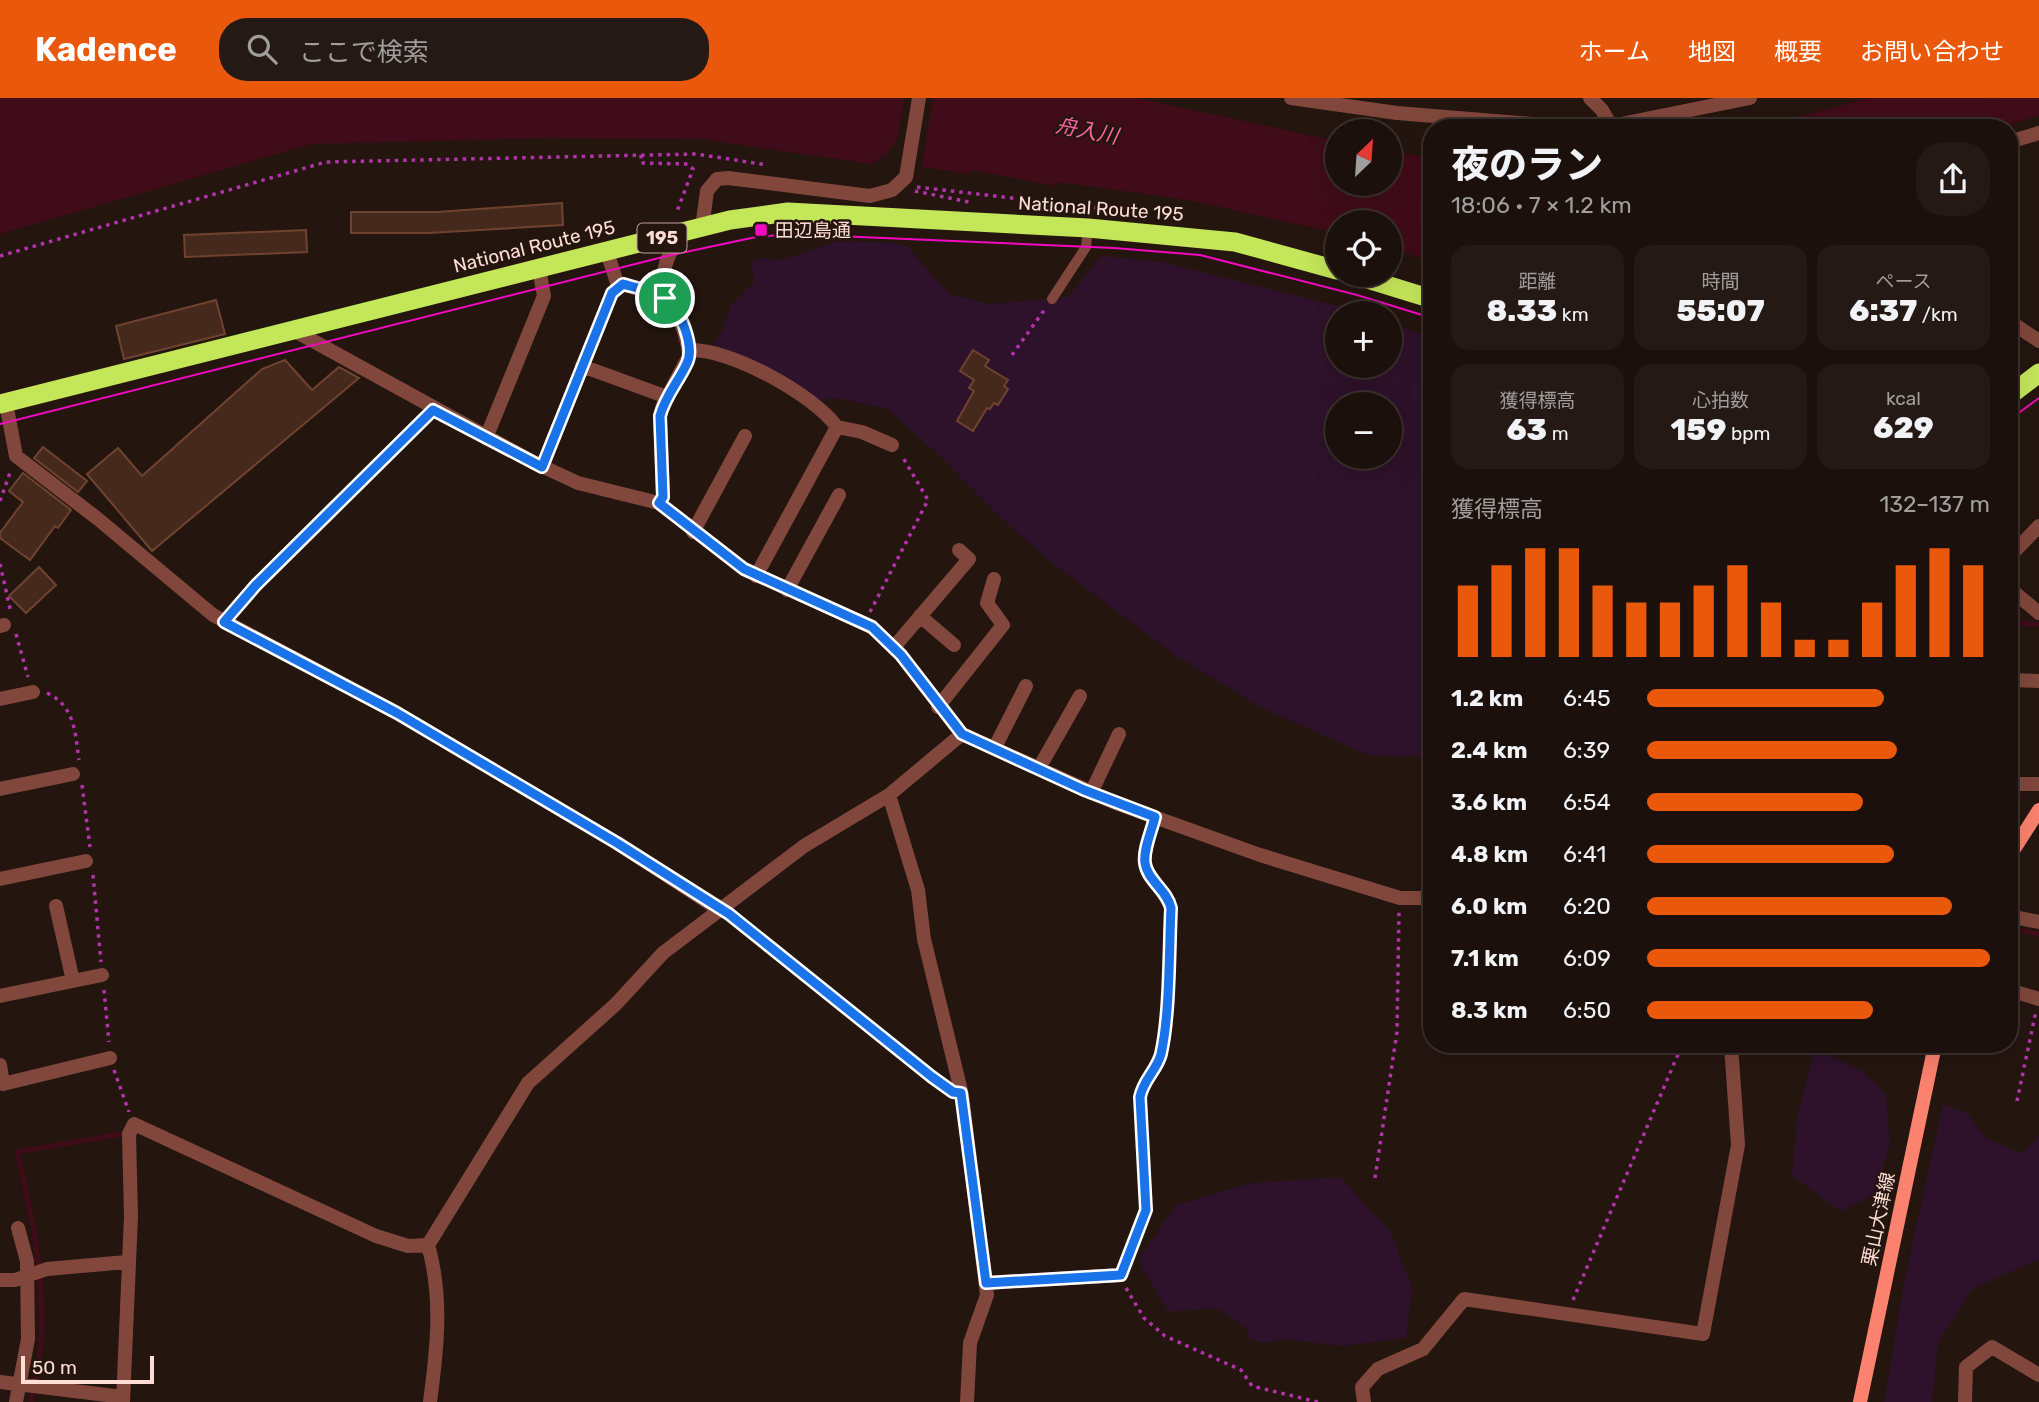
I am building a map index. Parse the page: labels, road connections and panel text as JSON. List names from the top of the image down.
{
  "streets": {
    "highway": ["National Route 195", "195"],
    "main road": ["栗山大津線"]
  },
  "water": ["舟入川"],
  "places": {
    "transit": ["田辺島通"]
  },
  "scale_bar": "50 m",
  "north": "top right",
  "page": {
    "header": "Kadence",
    "search": "ここで検索",
    "nav": [
      "ホーム",
      "地図",
      "概要",
      "お問い合わせ"
    ],
    "map_buttons": ["+", "−"],
    "heading": ["夜のラン", "18:06 · 7 × 1.2 km"],
    "stats": [
      ["距離", "8.33 km"],
      ["時間", "55:07"],
      ["ペース", "6:37 /km"],
      ["獲得標高", "63 m"],
      ["心拍数", "159 bpm"],
      ["kcal", "629"]
    ],
    "chart": ["獲得標高", "132–137 m"],
    "list": [
      {
        "name": "1.2 km",
        "note": "6:45"
      },
      {
        "name": "2.4 km",
        "note": "6:39"
      },
      {
        "name": "3.6 km",
        "note": "6:54"
      },
      {
        "name": "4.8 km",
        "note": "6:41"
      },
      {
        "name": "6.0 km",
        "note": "6:20"
      },
      {
        "name": "7.1 km",
        "note": "6:09"
      },
      {
        "name": "8.3 km",
        "note": "6:50"
      }
    ],
    "scale": "50 m"
  }
}
